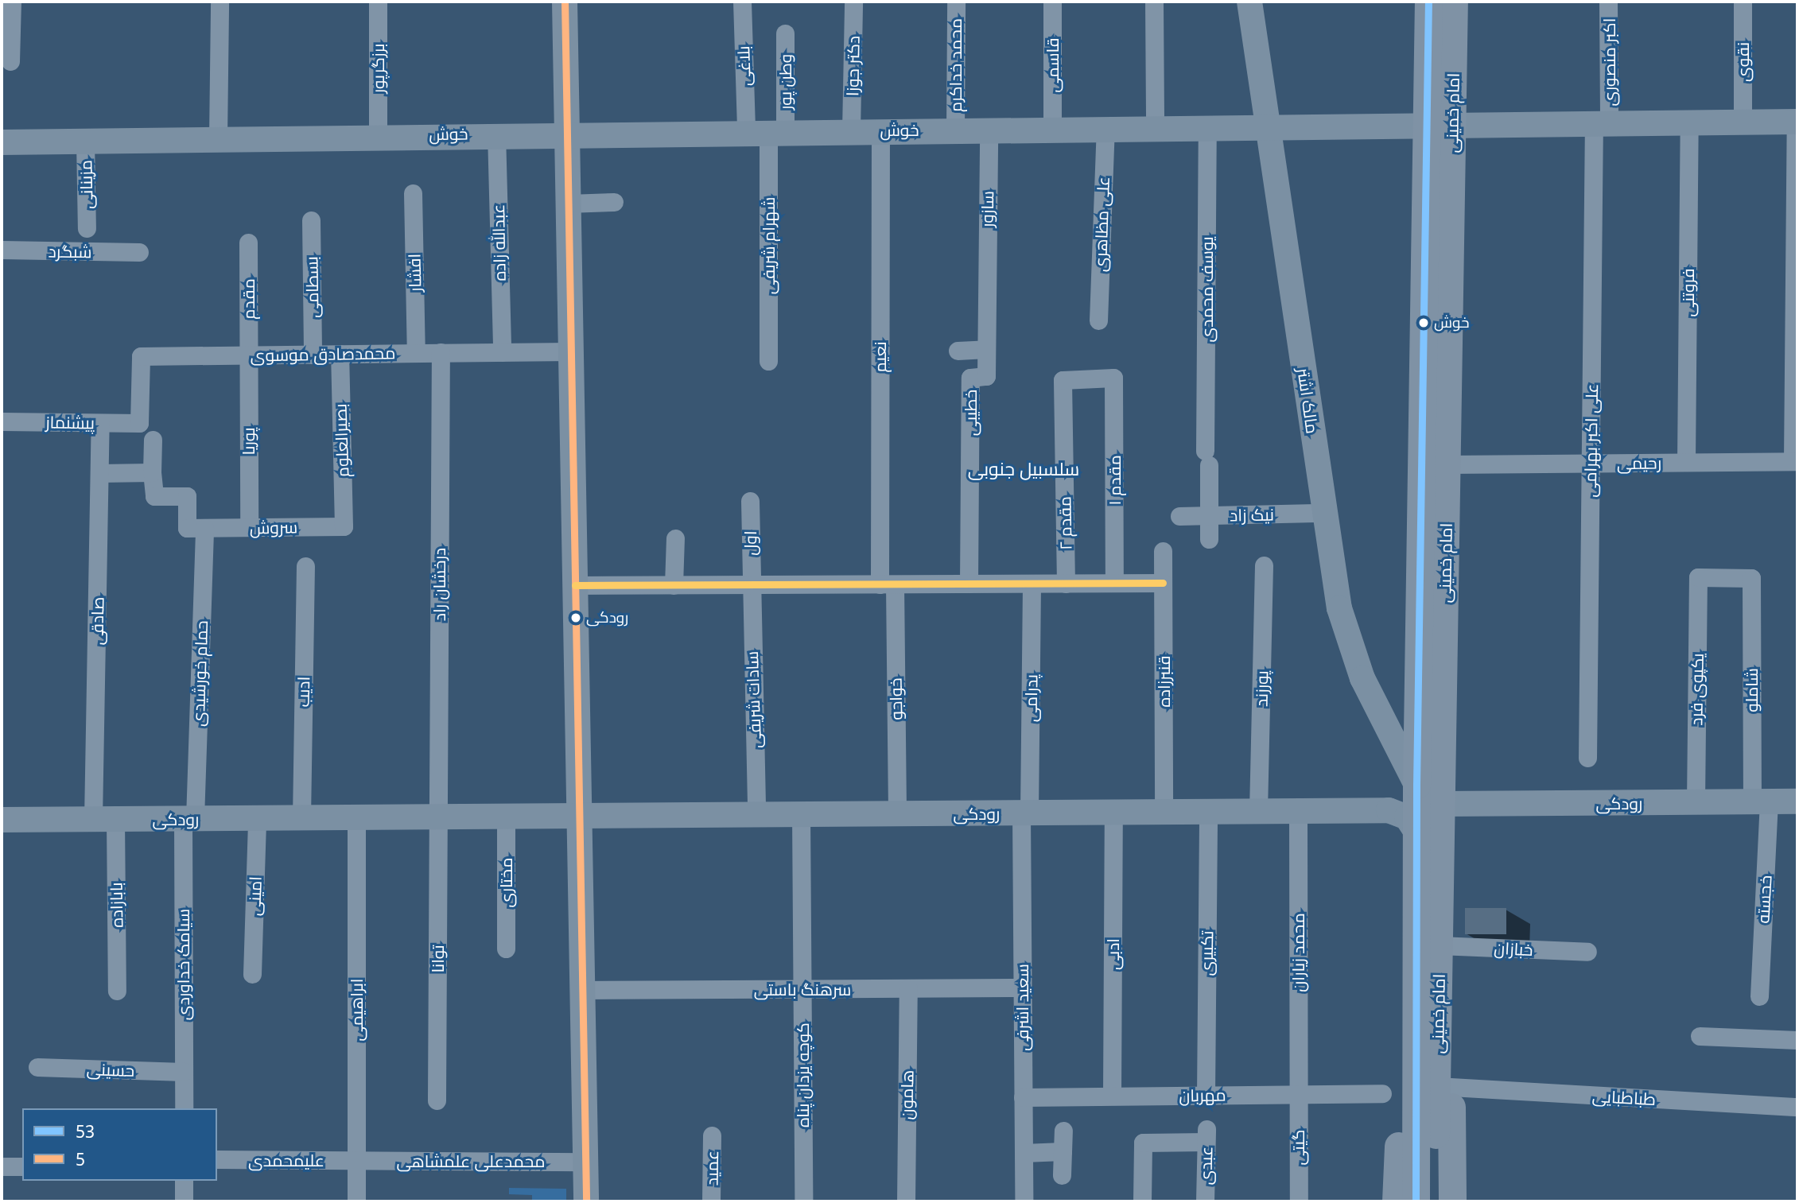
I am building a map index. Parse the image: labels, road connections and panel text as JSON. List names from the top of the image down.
{
  "streets": {
    "main road": [
      "امام خمینی",
      "خوش",
      "مالک اشتر",
      "رودکی"
    ],
    "street": [
      "اکبر منصوری",
      "نقوی",
      "محمد خداکرم",
      "قاسمی",
      "بلاغی",
      "دکتر جوزا",
      "برزگرپور",
      "وطن پور",
      "مزینانی",
      "سازور",
      "علی مظاهری",
      "عبدالله زاده",
      "شهرام شریفی",
      "شبگرد",
      "افشار",
      "بسطامی",
      "یوسف محمدی",
      "فروتنی",
      "مقدم",
      "محمدصادق موسوی",
      "نعیم",
      "خطیبی",
      "پیشنماز",
      "بصیرالعلوم",
      "علی اکبر بهرامی",
      "پوریا",
      "رحیمی",
      "مقدم ۱",
      "نیک زاد",
      "مقدم ۲",
      "سروش",
      "اول",
      "درخشان راد",
      "صادقی",
      "حمام خورشیدی",
      "قنبرزاده",
      "پورزند",
      "یکپوی فرد",
      "شاملو",
      "ادیب",
      "پدرامی",
      "خواجو",
      "سادات شریفی",
      "مختاری",
      "امینی",
      "خجسته",
      "بابازاده",
      "خبازان",
      "محمد زیاران",
      "تکبیری",
      "ادبی",
      "توانا",
      "سیامک خداوردی",
      "سرهنگ باستی",
      "سعید اشرفی",
      "ابراهیمی",
      "حسینی",
      "کوچه یزدان پناه",
      "هامون",
      "مهربان",
      "طباطبایی",
      "گیتی",
      "علیمحمدی",
      "محمدعلی علمشاهی",
      "عبدی",
      "عمید"
    ]
  },
  "crossings": [
    ["اکبر منصوری", "خوش"],
    ["اکبر منصوری", "علی اکبر بهرامی"],
    ["نقوی", "خوش"],
    ["محمد خداکرم", "خوش"],
    ["قاسمی", "خوش"],
    ["بلاغی", "وطن پور"],
    ["بلاغی", "خوش"],
    ["بلاغی", "شهرام شریفی"],
    ["دکتر جوزا", "خوش"],
    ["برزگرپور", "خوش"],
    ["وطن پور", "خوش"],
    ["وطن پور", "شهرام شریفی"],
    ["امام خمینی", "خوش"],
    ["امام خمینی", "مالک اشتر"],
    ["امام خمینی", "رحیمی"],
    ["امام خمینی", "رودکی"],
    ["امام خمینی", "خبازان"],
    ["خوش", "مزینانی"],
    ["خوش", "سازور"],
    ["خوش", "علی مظاهری"],
    ["خوش", "عبدالله زاده"],
    ["خوش", "شهرام شریفی"],
    ["خوش", "یوسف محمدی"],
    ["خوش", "فروتنی"],
    ["خوش", "نعیم"],
    ["خوش", "مالک اشتر"],
    ["خوش", "علی اکبر بهرامی"],
    ["سازور", "خطیبی"],
    ["عبدالله زاده", "محمدصادق موسوی"],
    ["افشار", "محمدصادق موسوی"],
    ["بسطامی", "محمدصادق موسوی"],
    ["یوسف محمدی", "نیک زاد"],
    ["فروتنی", "رحیمی"],
    ["مقدم", "محمدصادق موسوی"],
    ["مقدم", "پوریا"],
    ["محمدصادق موسوی", "پیشنماز"],
    ["محمدصادق موسوی", "بصیرالعلوم"],
    ["محمدصادق موسوی", "پوریا"],
    ["محمدصادق موسوی", "درخشان راد"],
    ["نعیم", "خواجو"],
    ["مالک اشتر", "نیک زاد"],
    ["پیشنماز", "صادقی"],
    ["بصیرالعلوم", "سروش"],
    ["علی اکبر بهرامی", "رحیمی"],
    ["پوریا", "سروش"],
    ["مقدم ۱", "مقدم ۲"],
    ["سروش", "حمام خورشیدی"],
    ["اول", "سادات شریفی"],
    ["درخشان راد", "رودکی"],
    ["درخشان راد", "توانا"],
    ["صادقی", "رودکی"],
    ["صادقی", "بابازاده"],
    ["حمام خورشیدی", "رودکی"],
    ["حمام خورشیدی", "سیامک خداوردی"],
    ["قنبرزاده", "رودکی"],
    ["پورزند", "رودکی"],
    ["یکپوی فرد", "شاملو"],
    ["یکپوی فرد", "رودکی"],
    ["شاملو", "رودکی"],
    ["شاملو", "خجسته"],
    ["ادیب", "رودکی"],
    ["پدرامی", "رودکی"],
    ["پدرامی", "سعید اشرفی"],
    ["خواجو", "رودکی"],
    ["سادات شریفی", "رودکی"],
    ["رودکی", "مختاری"],
    ["رودکی", "امینی"],
    ["رودکی", "خجسته"],
    ["رودکی", "بابازاده"],
    ["رودکی", "محمد زیاران"],
    ["رودکی", "تکبیری"],
    ["رودکی", "ادبی"],
    ["رودکی", "توانا"],
    ["رودکی", "سیامک خداوردی"],
    ["رودکی", "سعید اشرفی"],
    ["رودکی", "ابراهیمی"],
    ["رودکی", "کوچه یزدان پناه"],
    ["محمد زیاران", "مهربان"],
    ["محمد زیاران", "گیتی"],
    ["تکبیری", "مهربان"],
    ["ادبی", "مهربان"],
    ["سیامک خداوردی", "حسینی"],
    ["سرهنگ باستی", "سعید اشرفی"],
    ["سرهنگ باستی", "کوچه یزدان پناه"],
    ["سرهنگ باستی", "هامون"],
    ["سعید اشرفی", "مهربان"],
    ["ابراهیمی", "علیمحمدی"],
    ["ابراهیمی", "محمدعلی علمشاهی"],
    ["مهربان", "گیتی"],
    ["علیمحمدی", "محمدعلی علمشاهی"]
  ],
  "districts": ["سلسبیل جنوبی"],
  "places": ["خوش", "رودکی"],
  "lines": ["transit line 53", "transit line 5"],
  "legend": ["53", "5"]
}
